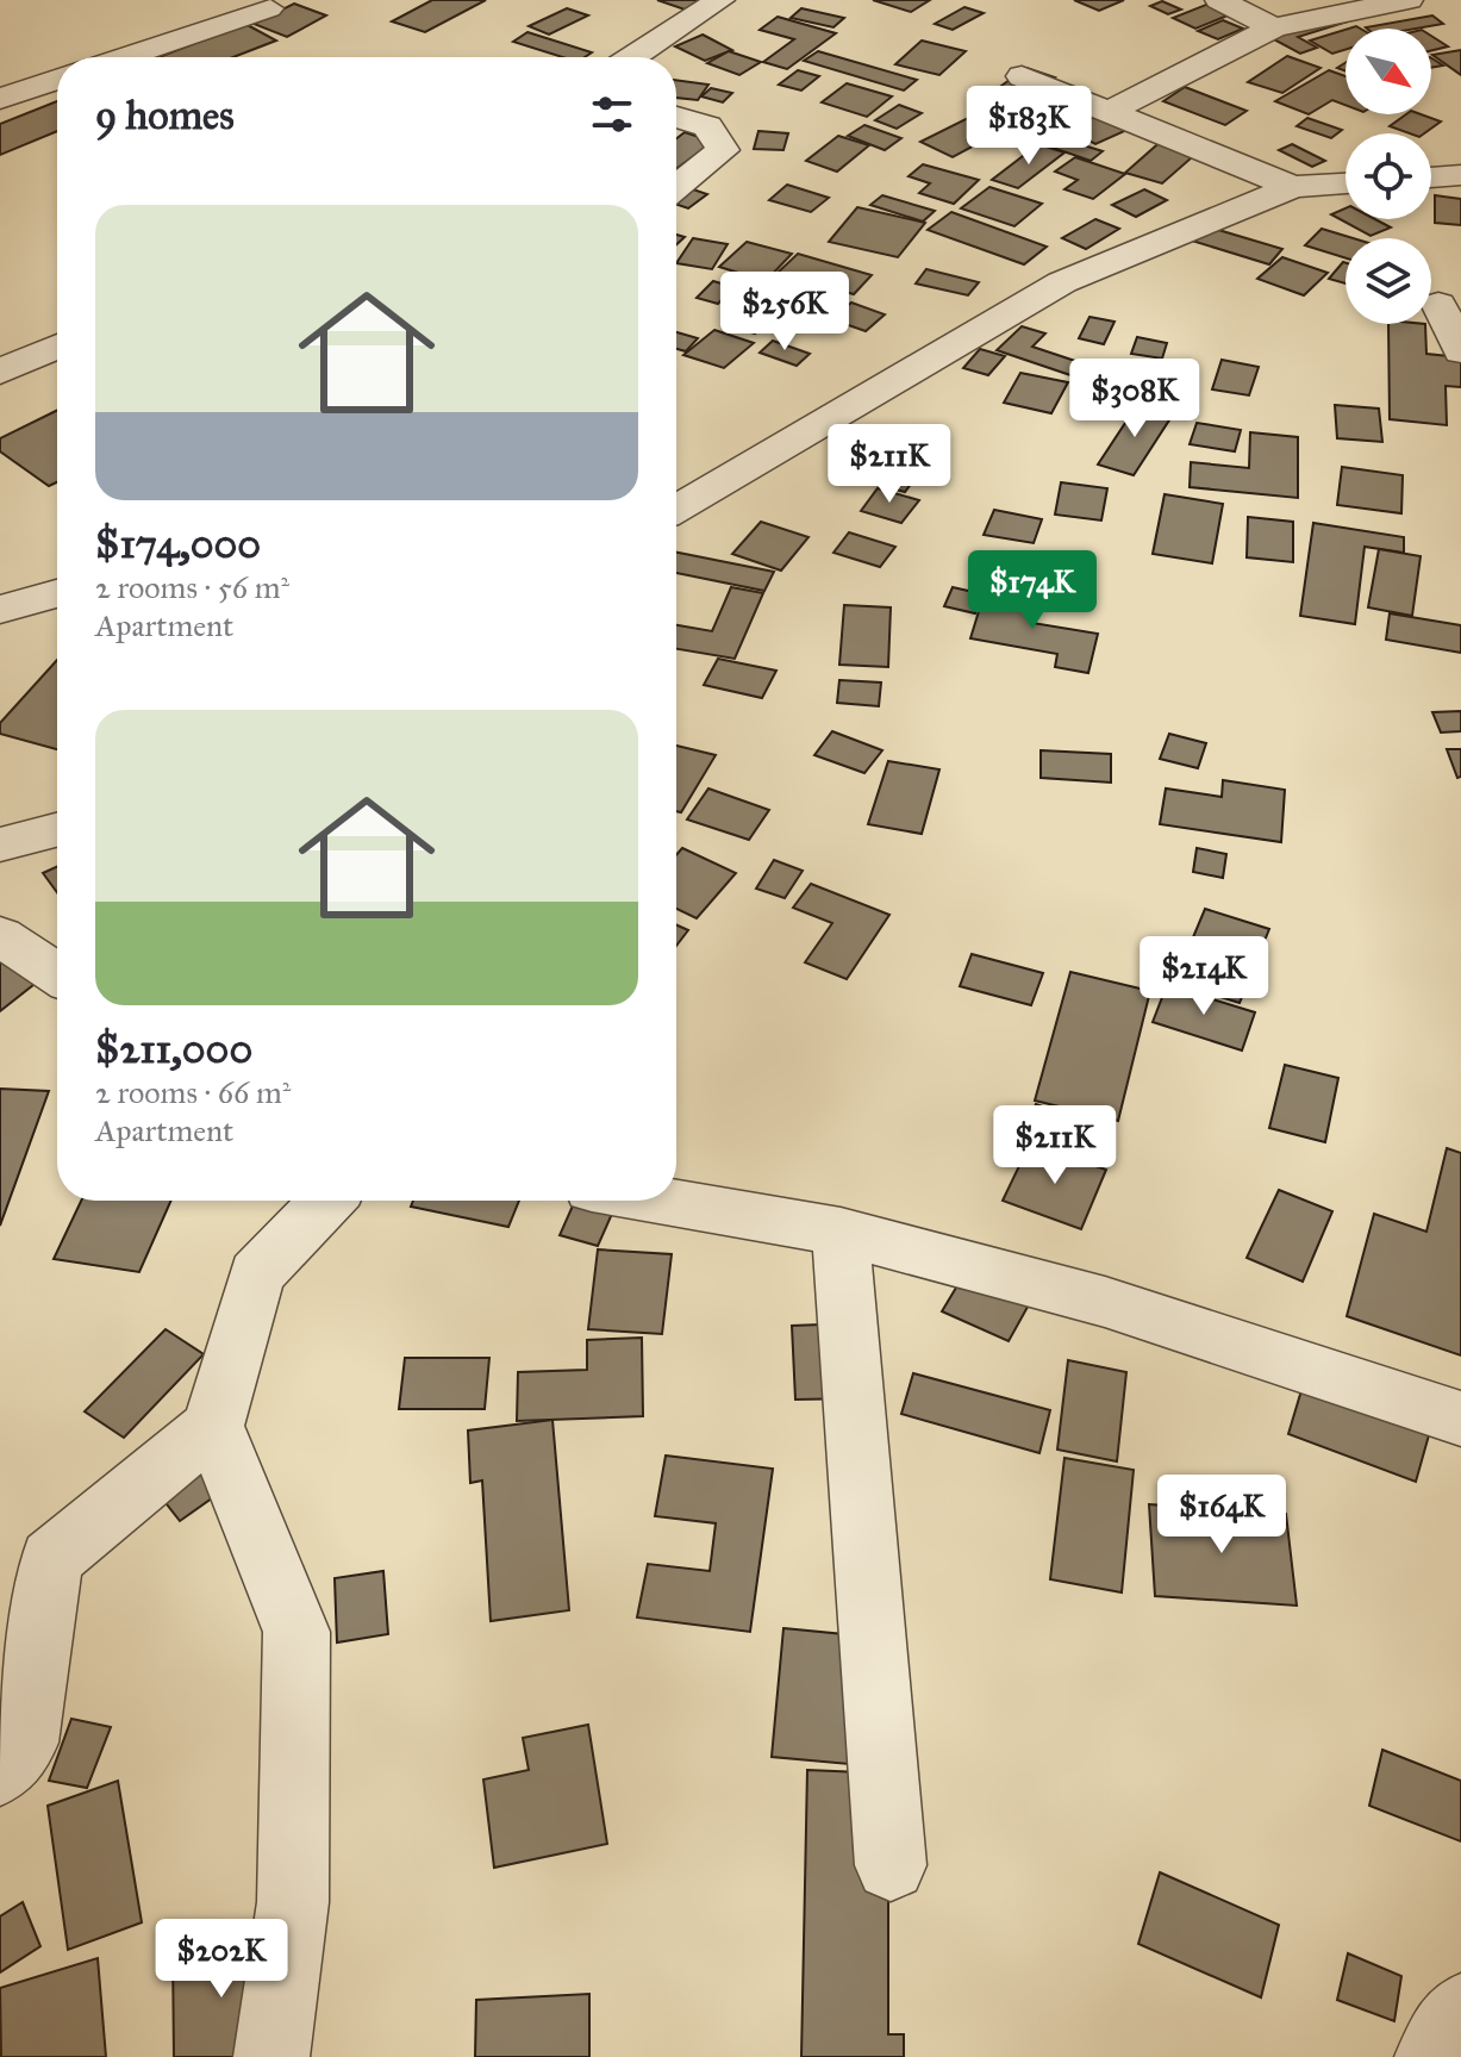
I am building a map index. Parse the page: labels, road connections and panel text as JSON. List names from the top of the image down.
{
  "north": "bottom right",
  "page": {
    "heading": "9 homes",
    "price": [
      "$183K",
      "$256K",
      "$308K",
      "$211K",
      "$174K",
      "$214K",
      "$211K",
      "$164K",
      "$202K"
    ],
    "list": [
      {
        "name": "$174,000",
        "note": "2 rooms · 56 m² · Apartment"
      },
      {
        "name": "$211,000",
        "note": "2 rooms · 66 m² · Apartment"
      }
    ]
  }
}
